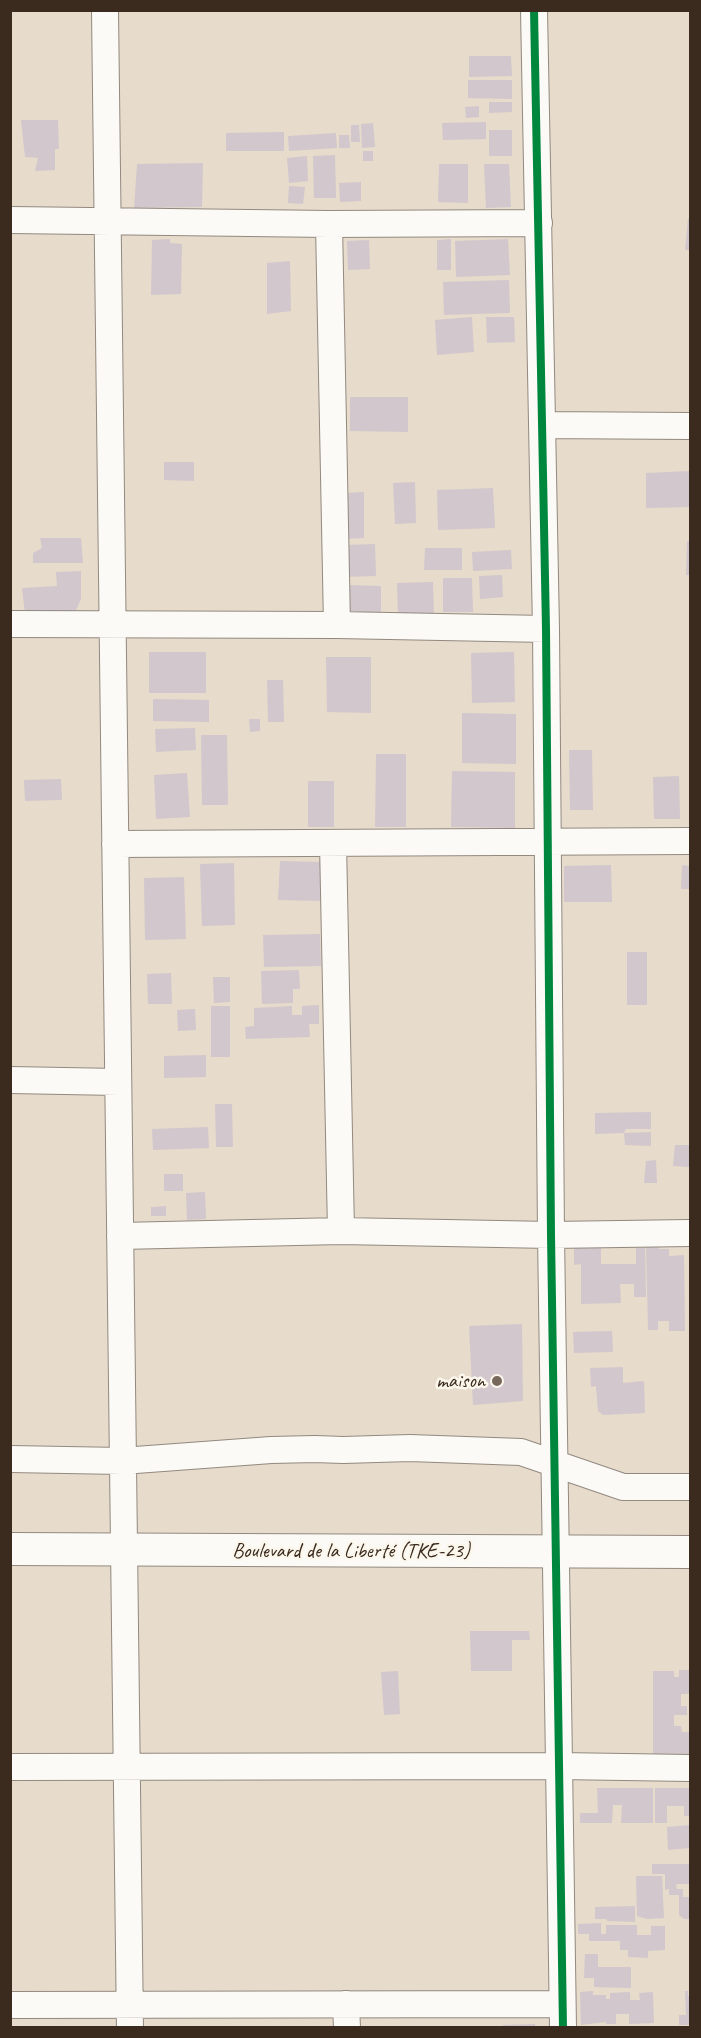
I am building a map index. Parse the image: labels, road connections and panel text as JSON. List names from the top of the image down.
{
  "streets": {
    "street": ["Boulevard de la Liberté (TKE-23)"]
  },
  "places": ["maison"]
}
